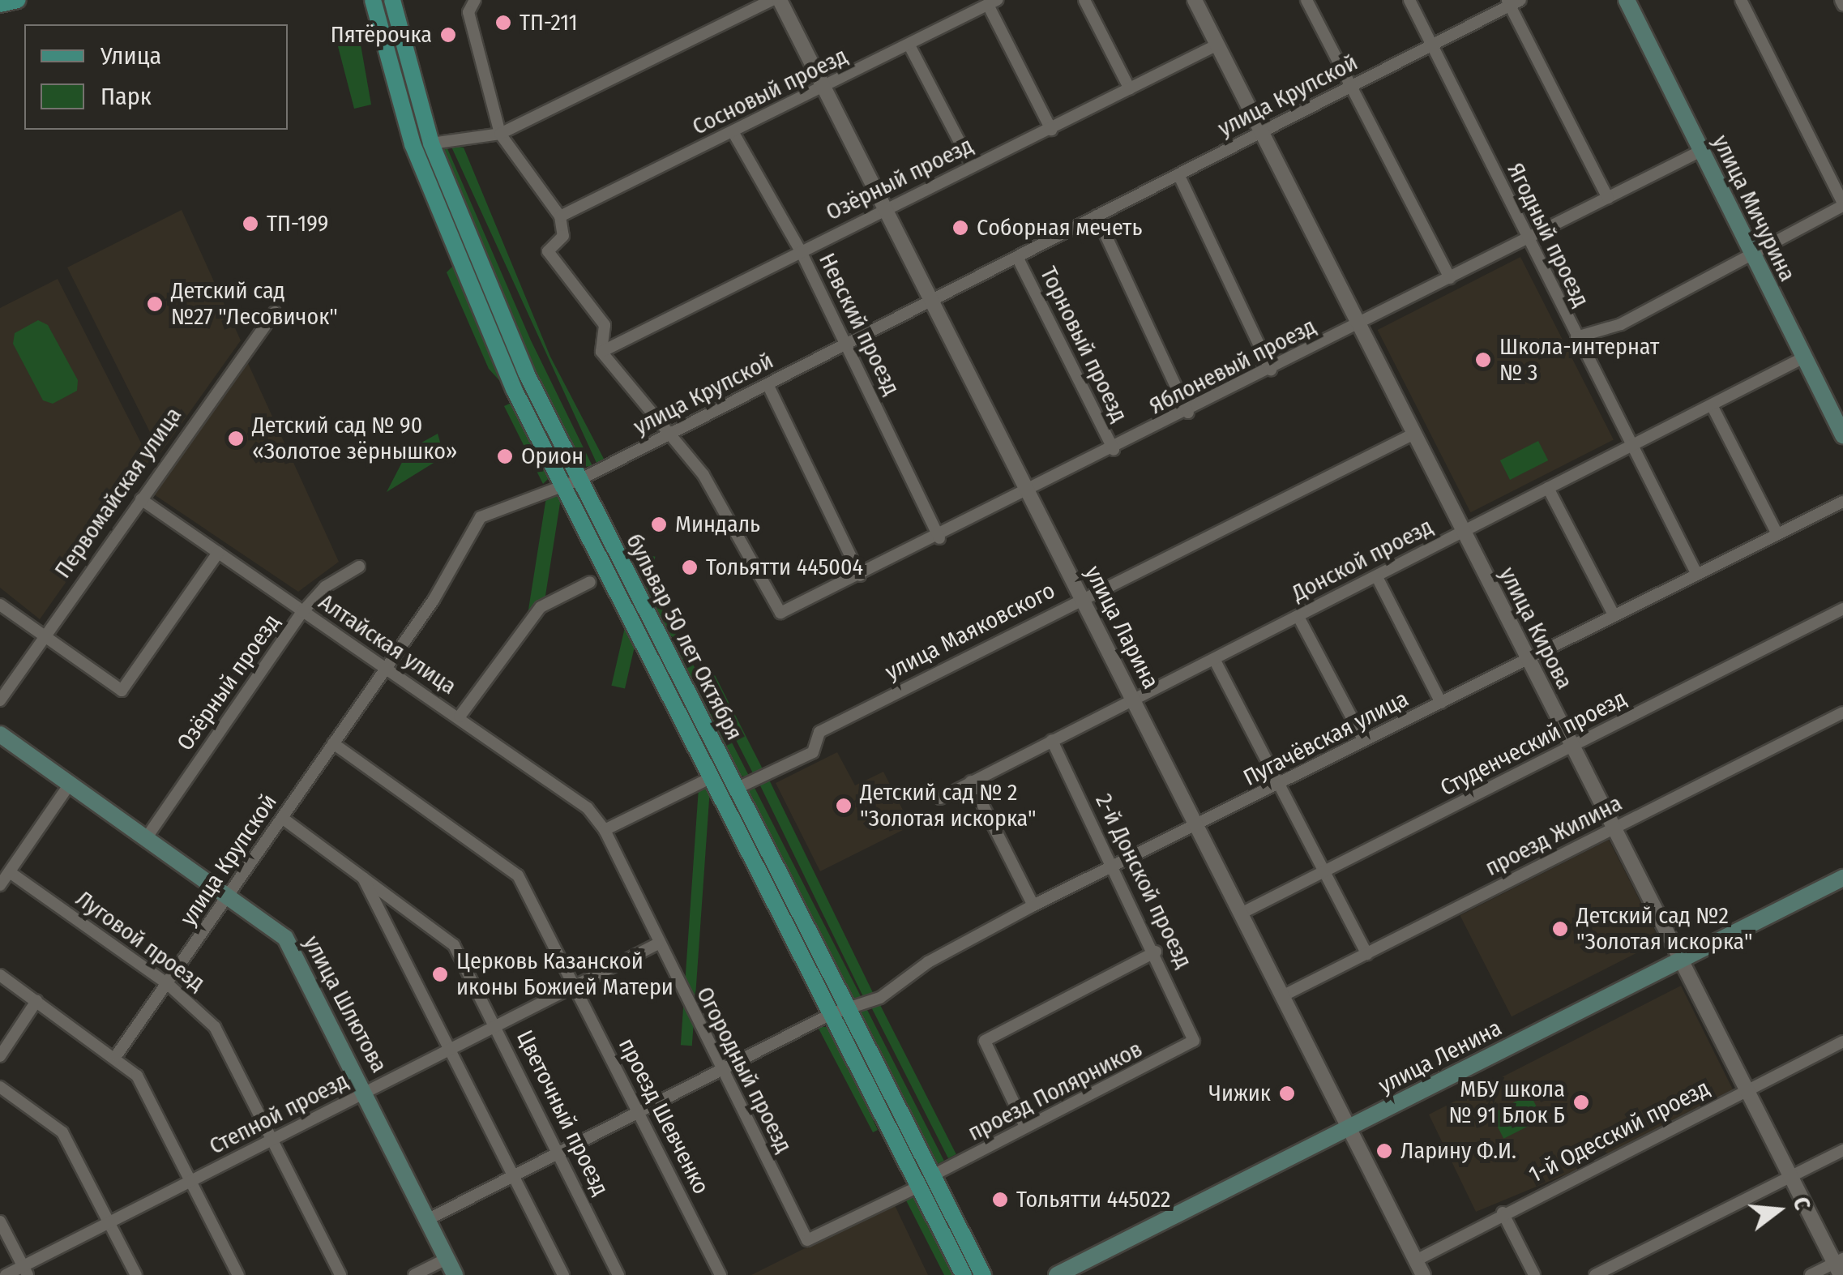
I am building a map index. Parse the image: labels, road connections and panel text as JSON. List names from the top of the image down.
{
  "streets": {
    "main road": [
      "улица Мичурина",
      "бульвар 50 лет Октября",
      "улица Шлютова",
      "улица Ленина"
    ],
    "street": [
      "Сосновый проезд",
      "улица Крупской",
      "Озёрный проезд",
      "Ягодный проезд",
      "Невский проезд",
      "Торновый проезд",
      "Яблоневый проезд",
      "Первомайская улица",
      "Донской проезд",
      "улица Ларина",
      "улица Кирова",
      "улица Маяковского",
      "Алтайская улица",
      "Пугачёвская улица",
      "Студенческий проезд",
      "проезд Жилина",
      "2-й Донской проезд",
      "Луговой проезд",
      "Огородный проезд",
      "проезд Полярников",
      "Цветочный проезд",
      "Степной проезд",
      "проезд Шевченко",
      "1-й Одесский проезд"
    ]
  },
  "crossings": [
    ["Сосновый проезд", "Невский проезд"],
    ["Сосновый проезд", "улица Ларина"],
    ["улица Крупской", "Ягодный проезд"],
    ["улица Крупской", "Невский проезд"],
    ["улица Крупской", "Торновый проезд"],
    ["улица Крупской", "Яблоневый проезд"],
    ["улица Крупской", "улица Ларина"],
    ["улица Крупской", "улица Кирова"],
    ["улица Крупской", "бульвар 50 лет Октября"],
    ["улица Крупской", "Алтайская улица"],
    ["улица Крупской", "Луговой проезд"],
    ["улица Крупской", "улица Шлютова"],
    ["улица Крупской", "Цветочный проезд"],
    ["улица Крупской", "проезд Шевченко"],
    ["Озёрный проезд", "Невский проезд"],
    ["Озёрный проезд", "улица Ларина"],
    ["Озёрный проезд", "улица Кирова"],
    ["Озёрный проезд", "Алтайская улица"],
    ["Озёрный проезд", "улица Шлютова"],
    ["улица Мичурина", "Яблоневый проезд"],
    ["улица Мичурина", "Донской проезд"],
    ["Ягодный проезд", "Яблоневый проезд"],
    ["Ягодный проезд", "Донской проезд"],
    ["Ягодный проезд", "Пугачёвская улица"],
    ["Невский проезд", "Яблоневый проезд"],
    ["Торновый проезд", "Яблоневый проезд"],
    ["Яблоневый проезд", "улица Ларина"],
    ["Яблоневый проезд", "улица Кирова"],
    ["Первомайская улица", "Алтайская улица"],
    ["Донской проезд", "улица Ларина"],
    ["Донской проезд", "улица Кирова"],
    ["Донской проезд", "2-й Донской проезд"],
    ["улица Ларина", "улица Маяковского"],
    ["улица Ларина", "Пугачёвская улица"],
    ["улица Ларина", "Студенческий проезд"],
    ["улица Ларина", "проезд Жилина"],
    ["улица Ларина", "улица Ленина"],
    ["улица Ларина", "1-й Одесский проезд"],
    ["улица Кирова", "улица Маяковского"],
    ["улица Кирова", "Пугачёвская улица"],
    ["улица Кирова", "Студенческий проезд"],
    ["улица Кирова", "проезд Жилина"],
    ["улица Кирова", "улица Ленина"],
    ["улица Кирова", "1-й Одесский проезд"],
    ["улица Маяковского", "бульвар 50 лет Октября"],
    ["бульвар 50 лет Октября", "Пугачёвская улица"],
    ["бульвар 50 лет Октября", "Огородный проезд"],
    ["бульвар 50 лет Октября", "проезд Полярников"],
    ["Алтайская улица", "Огородный проезд"],
    ["Пугачёвская улица", "2-й Донской проезд"],
    ["2-й Донской проезд", "проезд Полярников"],
    ["Луговой проезд", "Степной проезд"],
    ["улица Шлютова", "Степной проезд"],
    ["Огородный проезд", "Степной проезд"],
    ["Цветочный проезд", "Степной проезд"],
    ["Степной проезд", "проезд Шевченко"]
  ],
  "places": [
    "ТП-211",
    "Пятёрочка",
    "ТП-199",
    "Cоборная мечеть",
    "Детский сад №27 \"Лесовичок\"",
    "Школа-интернат № 3",
    "Детский сад № 90 «Золотое зёрнышко»",
    "Орион",
    "Миндаль",
    "Тольятти 445004",
    "Детский сад № 2 \"Золотая искорка\"",
    "Детский сад №2 \"Золотая искорка\"",
    "Церковь Казанской иконы Божией Матери",
    "Чижик",
    "МБУ школа № 91 Блок Б",
    "Ларину Ф.И.",
    "Тольятти 445022"
  ],
  "legend": ["Улица", "Парк"],
  "north": "right"
}
